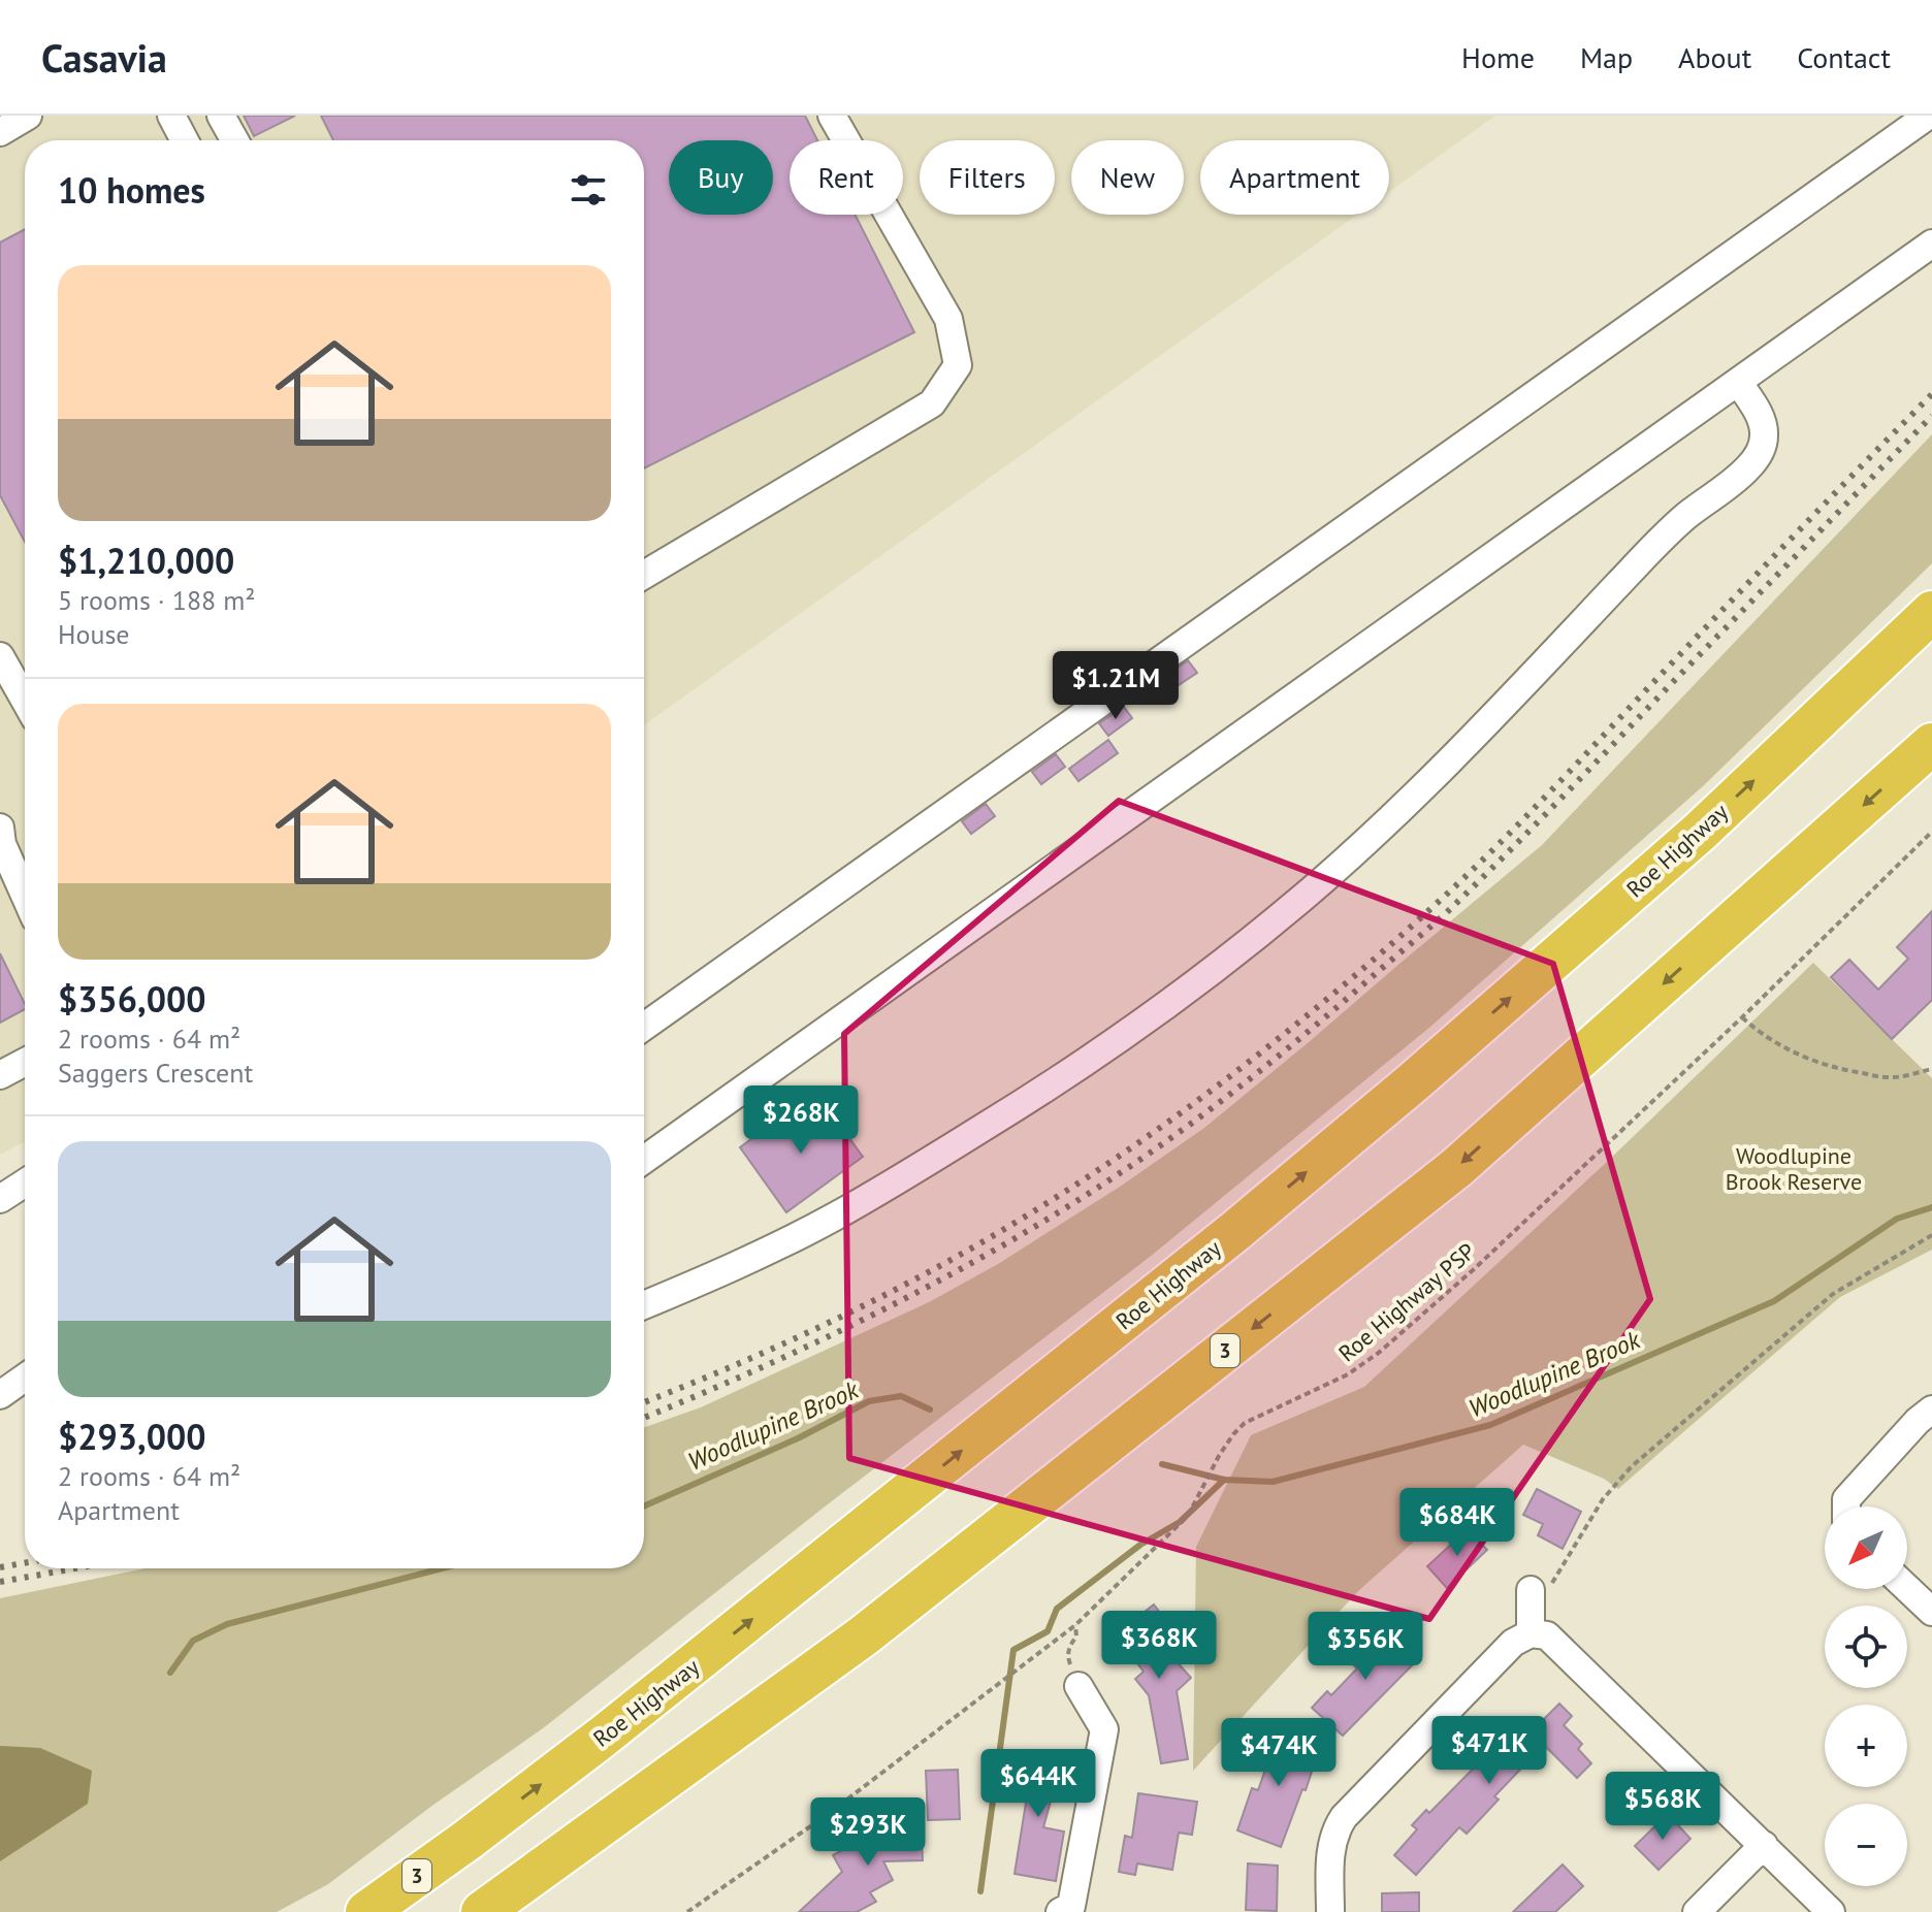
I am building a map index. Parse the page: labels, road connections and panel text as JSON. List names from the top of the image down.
{
  "streets": {
    "highway": ["Roe Highway", "3"],
    "path": ["Roe Highway PSP"]
  },
  "water": ["Woodlupine Brook"],
  "parks": ["Woodlupine Brook Reserve"],
  "north": "bottom left",
  "page": {
    "header": "Casavia",
    "nav": [
      "Home",
      "Map",
      "About",
      "Contact"
    ],
    "chip": [
      "Buy",
      "Rent",
      "Filters",
      "New",
      "Apartment"
    ],
    "heading": "10 homes",
    "list": [
      {
        "name": "$1,210,000",
        "note": "5 rooms · 188 m² · House"
      },
      {
        "name": "$356,000",
        "note": "2 rooms · 64 m² · Saggers Crescent"
      },
      {
        "name": "$293,000",
        "note": "2 rooms · 64 m² · Apartment"
      }
    ],
    "price": [
      "$1.21M",
      "$268K",
      "$684K",
      "$368K",
      "$356K",
      "$471K",
      "$474K",
      "$644K",
      "$568K",
      "$293K"
    ],
    "map_buttons": ["+", "−"]
  }
}
